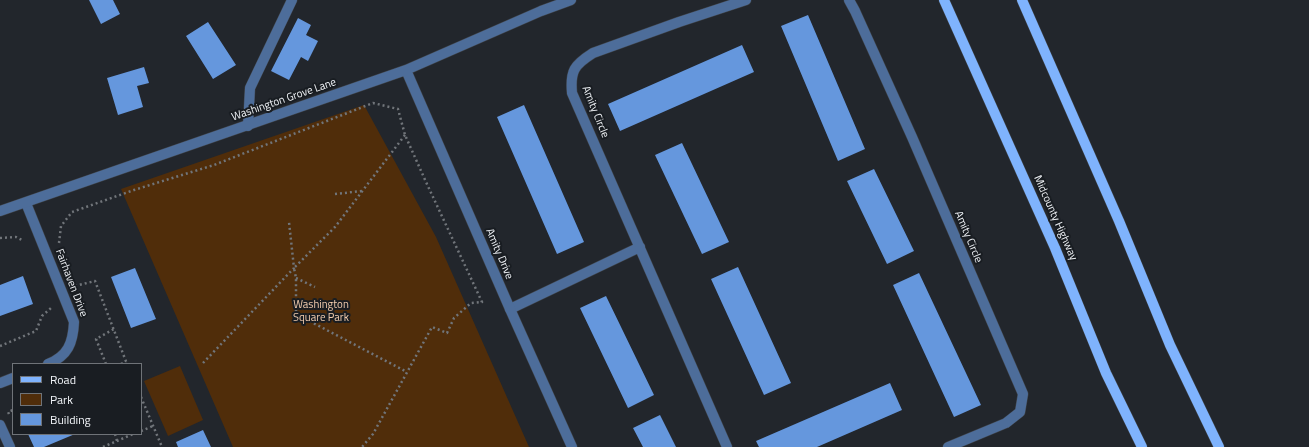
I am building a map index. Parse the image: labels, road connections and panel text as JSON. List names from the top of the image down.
{
  "streets": {
    "main road": ["Midcounty Highway"],
    "street": [
      "Washington Grove Lane",
      "Amity Circle",
      "Amity Drive",
      "Fairhaven Drive"
    ]
  },
  "crossings": [
    ["Washington Grove Lane", "Amity Drive"],
    ["Washington Grove Lane", "Fairhaven Drive"]
  ],
  "parks": ["Washington Square Park"],
  "legend": ["Road", "Park", "Building"]
}
